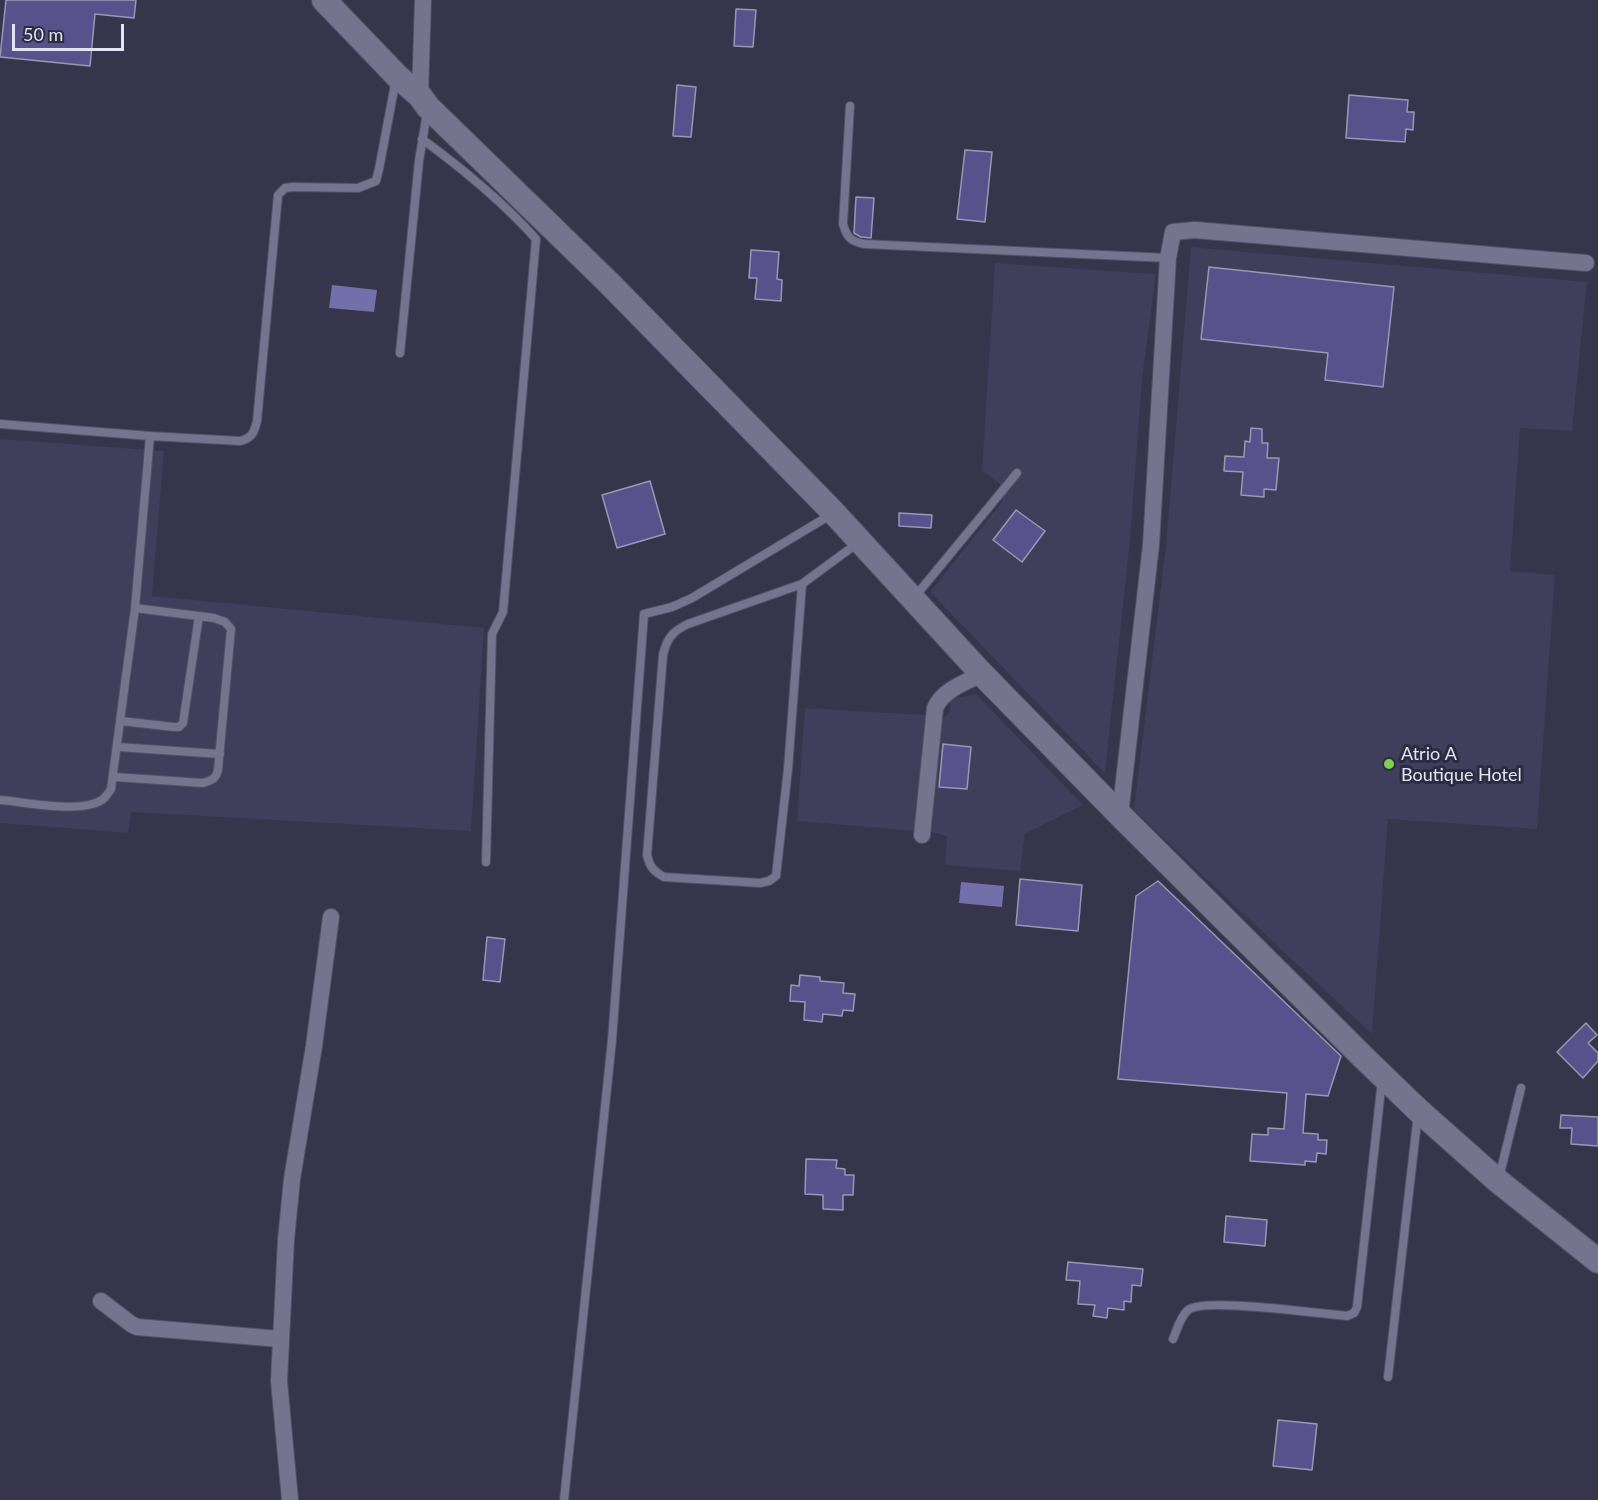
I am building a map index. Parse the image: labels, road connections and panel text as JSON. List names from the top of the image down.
{
  "places": ["Atrio A Boutique Hotel"],
  "scale_bar": "50 m"
}
